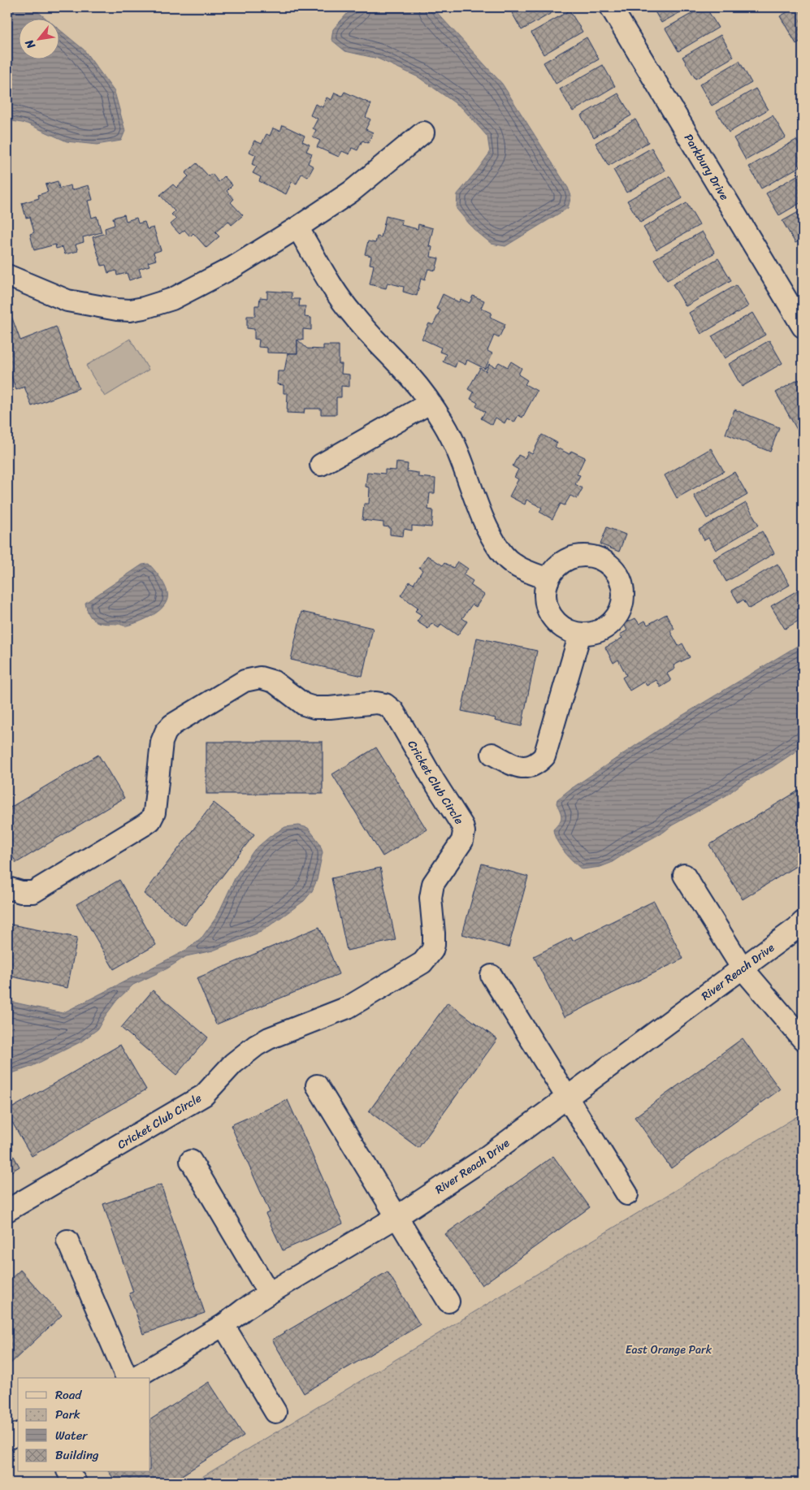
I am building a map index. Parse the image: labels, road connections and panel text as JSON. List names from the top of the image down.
{
  "streets": {
    "street": ["Parkbury Drive", "Cricket Club Circle", "River Reach Drive"]
  },
  "parks": ["East Orange Park"],
  "legend": [
    "Road",
    "Park",
    "Water",
    "Building"
  ],
  "north": "bottom left"
}
